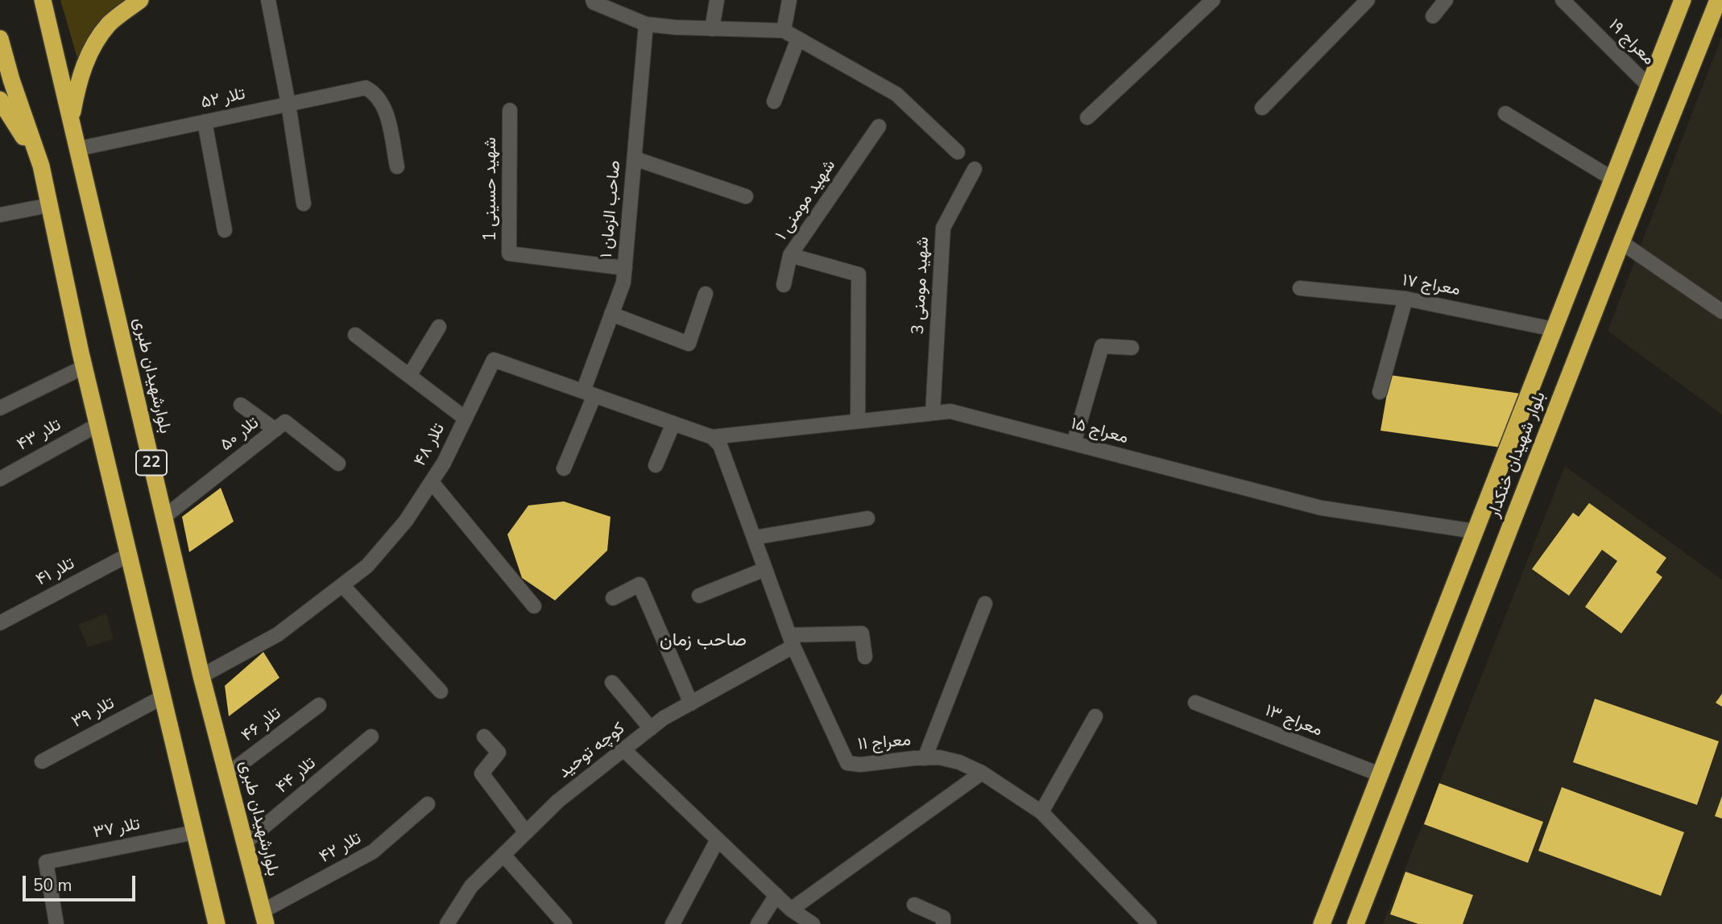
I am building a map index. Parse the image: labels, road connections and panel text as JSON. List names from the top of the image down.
{
  "streets": {
    "highway": ["بلوارشهیدان طبری", "بلوار شهیدان خنکدار", "22"],
    "street": [
      "معراج ۱۹",
      "تلار ۵۲",
      "شهید حسینی 1",
      "شهید مومنی ۱",
      "صاحب الزمان ۱",
      "شهید مومنی 3",
      "معراج ۱۷",
      "معراج ۱۵",
      "تلار ۵۰",
      "تلار ۴۳",
      "تلار ۴۸",
      "تلار ۴۱",
      "تلار ۳۹",
      "معراج ۱۳",
      "تلار ۴۶",
      "معراج ۱۱",
      "کوچه توحید",
      "تلار ۴۴",
      "تلار ۳۷",
      "تلار ۴۲"
    ]
  },
  "crossings": [
    ["معراج ۱۹", "بلوار شهیدان خنکدار"],
    ["تلار ۵۲", "بلوارشهیدان طبری"],
    ["شهید حسینی 1", "صاحب الزمان ۱"],
    ["شهید مومنی ۱", "معراج ۱۵"],
    ["صاحب الزمان ۱", "تلار ۴۸"],
    ["شهید مومنی 3", "معراج ۱۵"],
    ["معراج ۱۷", "بلوار شهیدان خنکدار"],
    ["بلوارشهیدان طبری", "تلار ۵۰"],
    ["بلوارشهیدان طبری", "تلار ۴۸"],
    ["بلوارشهیدان طبری", "تلار ۴۶"],
    ["بلوارشهیدان طبری", "تلار ۴۴"],
    ["بلوارشهیدان طبری", "تلار ۴۲"],
    ["معراج ۱۵", "تلار ۴۸"],
    ["معراج ۱۵", "بلوار شهیدان خنکدار"],
    ["معراج ۱۵", "معراج ۱۱"],
    ["تلار ۴۸", "معراج ۱۱"],
    ["بلوار شهیدان خنکدار", "معراج ۱۳"],
    ["معراج ۱۱", "کوچه توحید"]
  ],
  "districts": ["صاحب زمان"],
  "scale_bar": "50 m"
}
